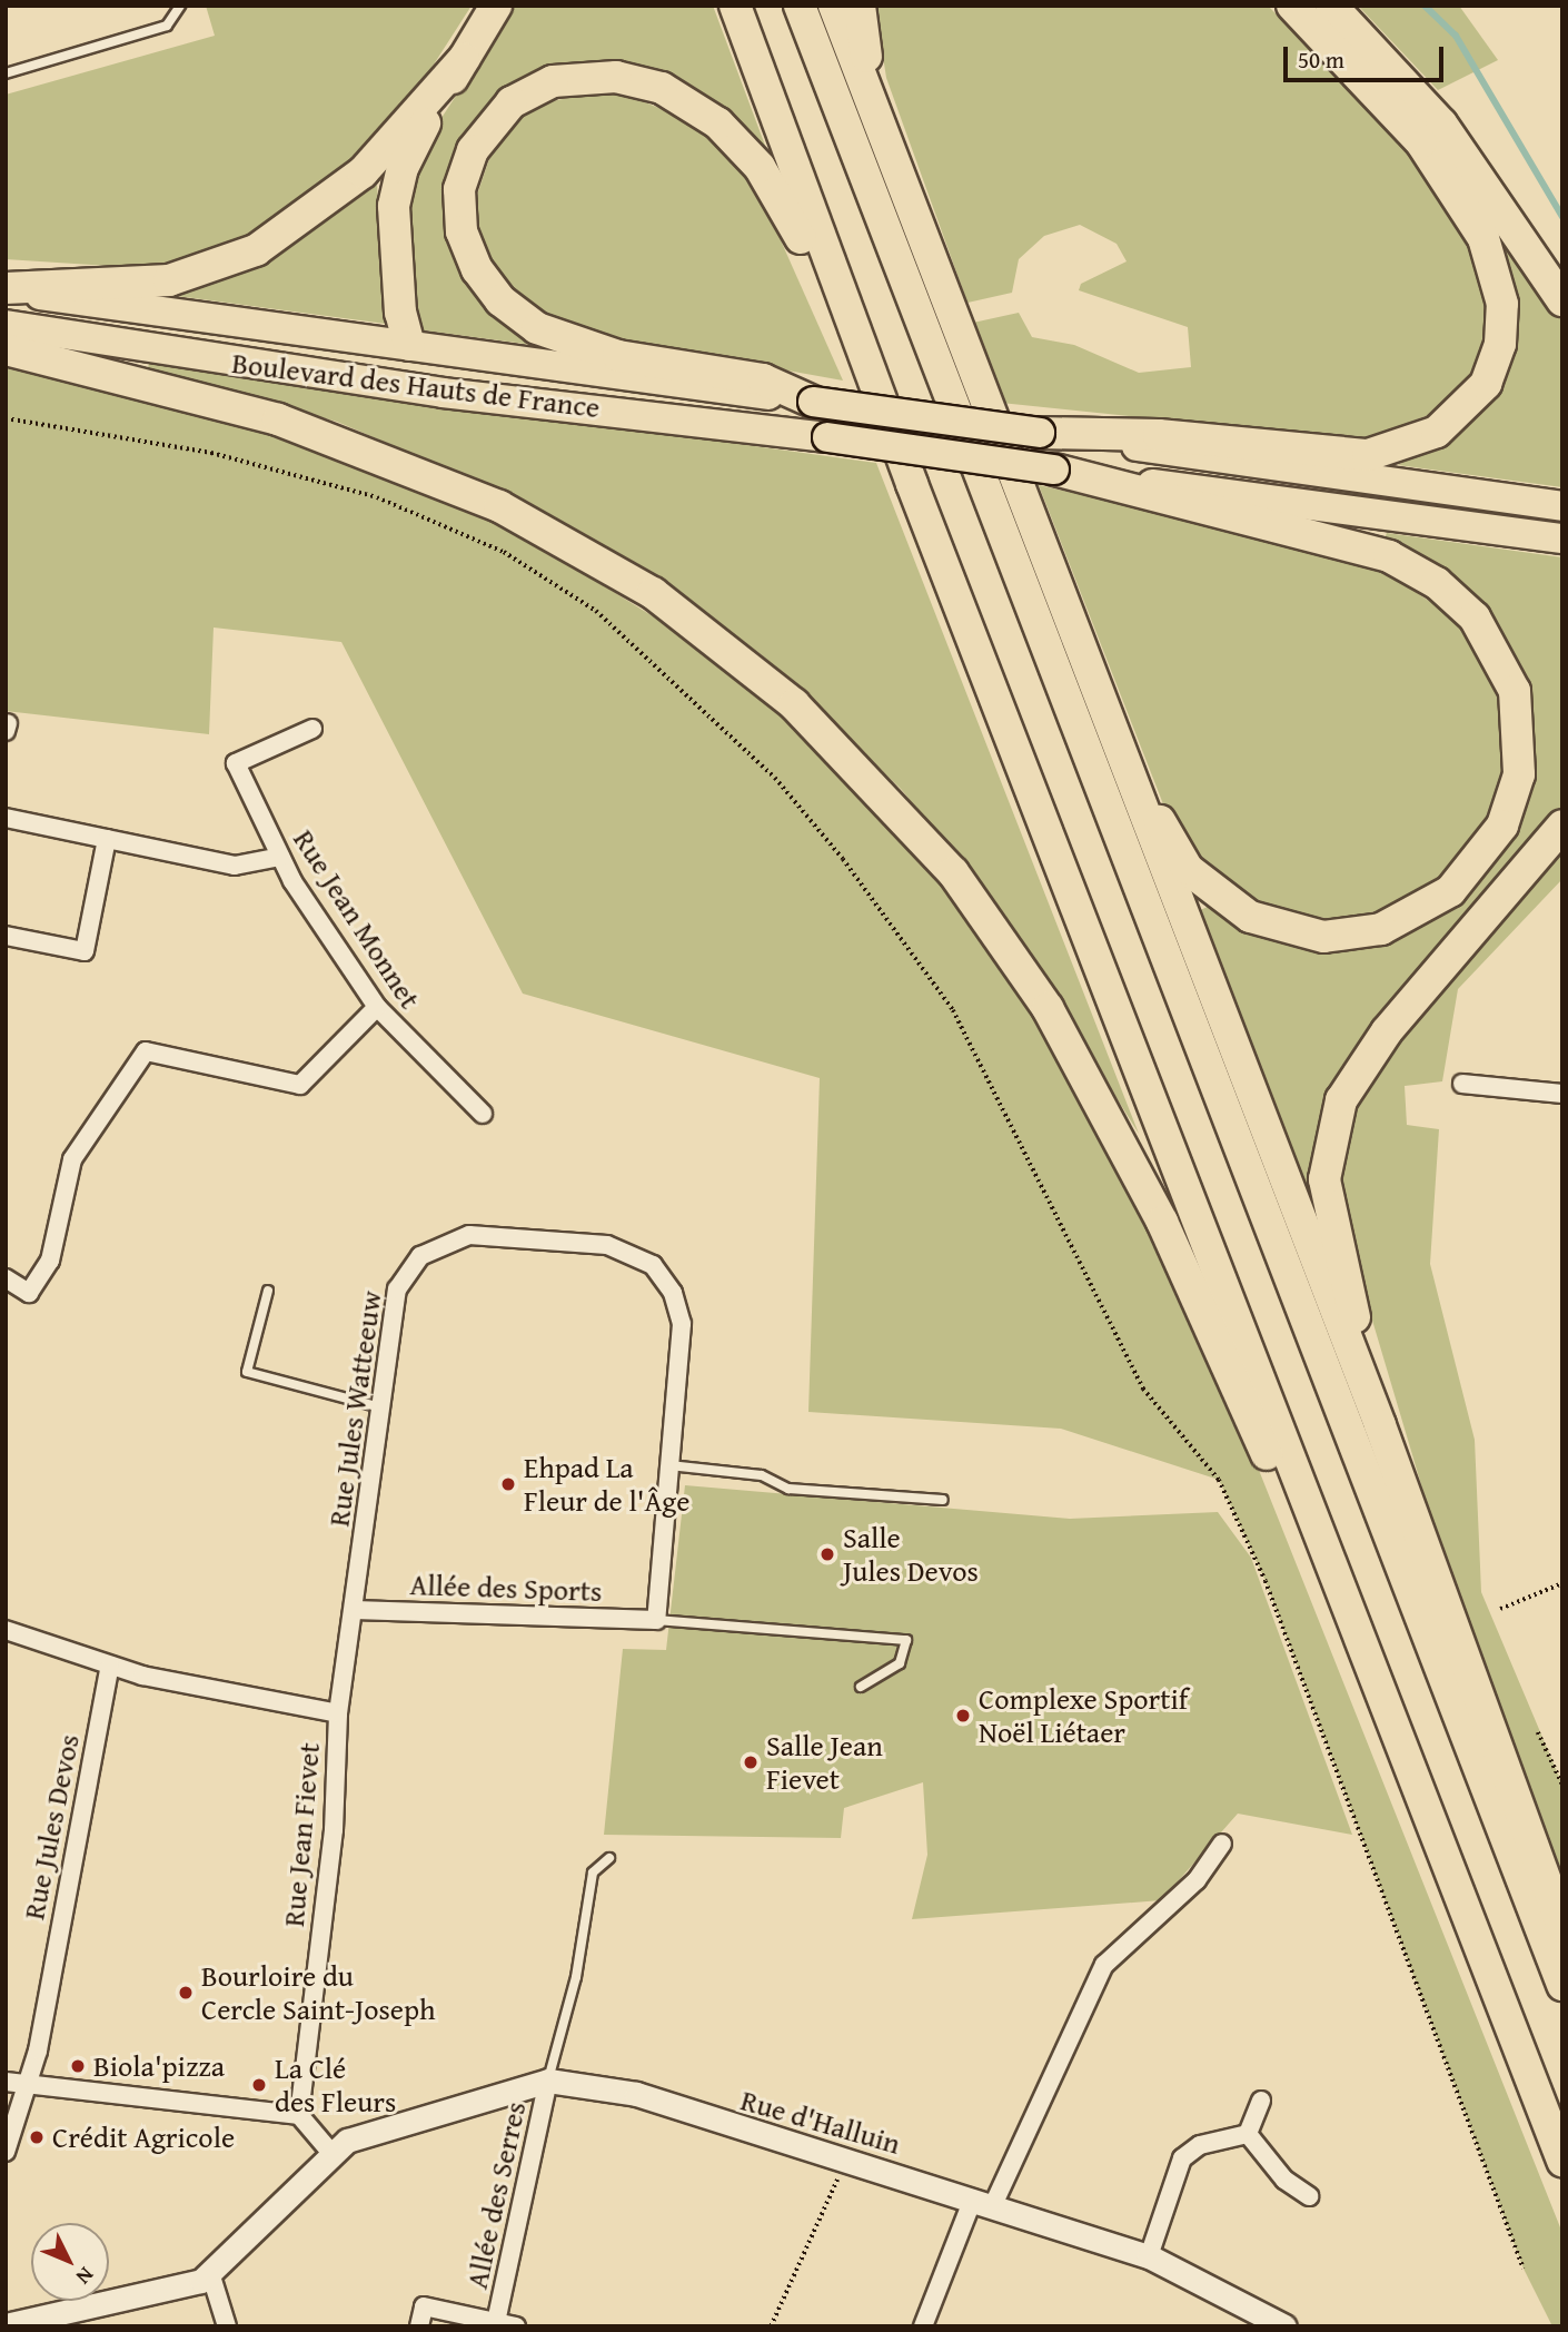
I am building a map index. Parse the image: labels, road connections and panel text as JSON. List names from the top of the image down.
{
  "streets": {
    "highway": ["Boulevard des Hauts de France"],
    "main road": ["Rue d'Halluin"],
    "street": [
      "Rue Jean Monnet",
      "Rue Jules Watteeuw",
      "Allée des Sports",
      "Rue Jules Devos",
      "Rue Jean Fievet",
      "Allée des Serres"
    ]
  },
  "crossings": [
    ["Rue Jules Watteeuw", "Allée des Sports"],
    ["Rue Jules Watteeuw", "Rue Jean Fievet"],
    ["Rue Jules Devos", "Rue Jean Fievet"],
    ["Rue d'Halluin", "Allée des Serres"]
  ],
  "places": [
    "Ehpad La Fleur de l'Âge",
    "Salle Jules Devos",
    "Complexe Sportif Noël Liétaer",
    "Salle Jean Fievet",
    "Bourloire du Cercle Saint-Joseph",
    "Biola'pizza",
    "La Clé des Fleurs",
    "Crédit Agricole"
  ],
  "scale_bar": "50 m",
  "north": "bottom right"
}
